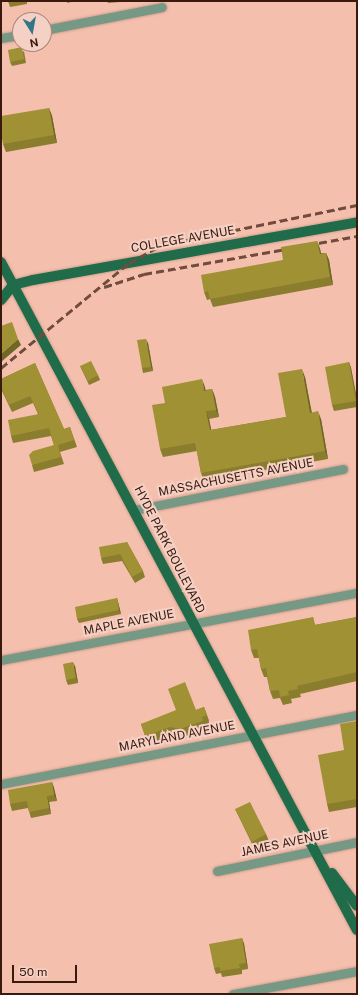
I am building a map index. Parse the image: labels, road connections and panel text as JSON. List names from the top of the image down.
{
  "streets": {
    "main road": ["COLLEGE AVENUE", "HYDE PARK BOULEVARD"],
    "street": [
      "MASSACHUSETTS AVENUE",
      "MAPLE AVENUE",
      "MARYLAND AVENUE",
      "JAMES AVENUE"
    ]
  },
  "crossings": [
    ["COLLEGE AVENUE", "HYDE PARK BOULEVARD"],
    ["MASSACHUSETTS AVENUE", "HYDE PARK BOULEVARD"],
    ["HYDE PARK BOULEVARD", "MAPLE AVENUE"],
    ["HYDE PARK BOULEVARD", "MARYLAND AVENUE"],
    ["HYDE PARK BOULEVARD", "JAMES AVENUE"]
  ],
  "scale_bar": "50 m",
  "north": "bottom"
}
